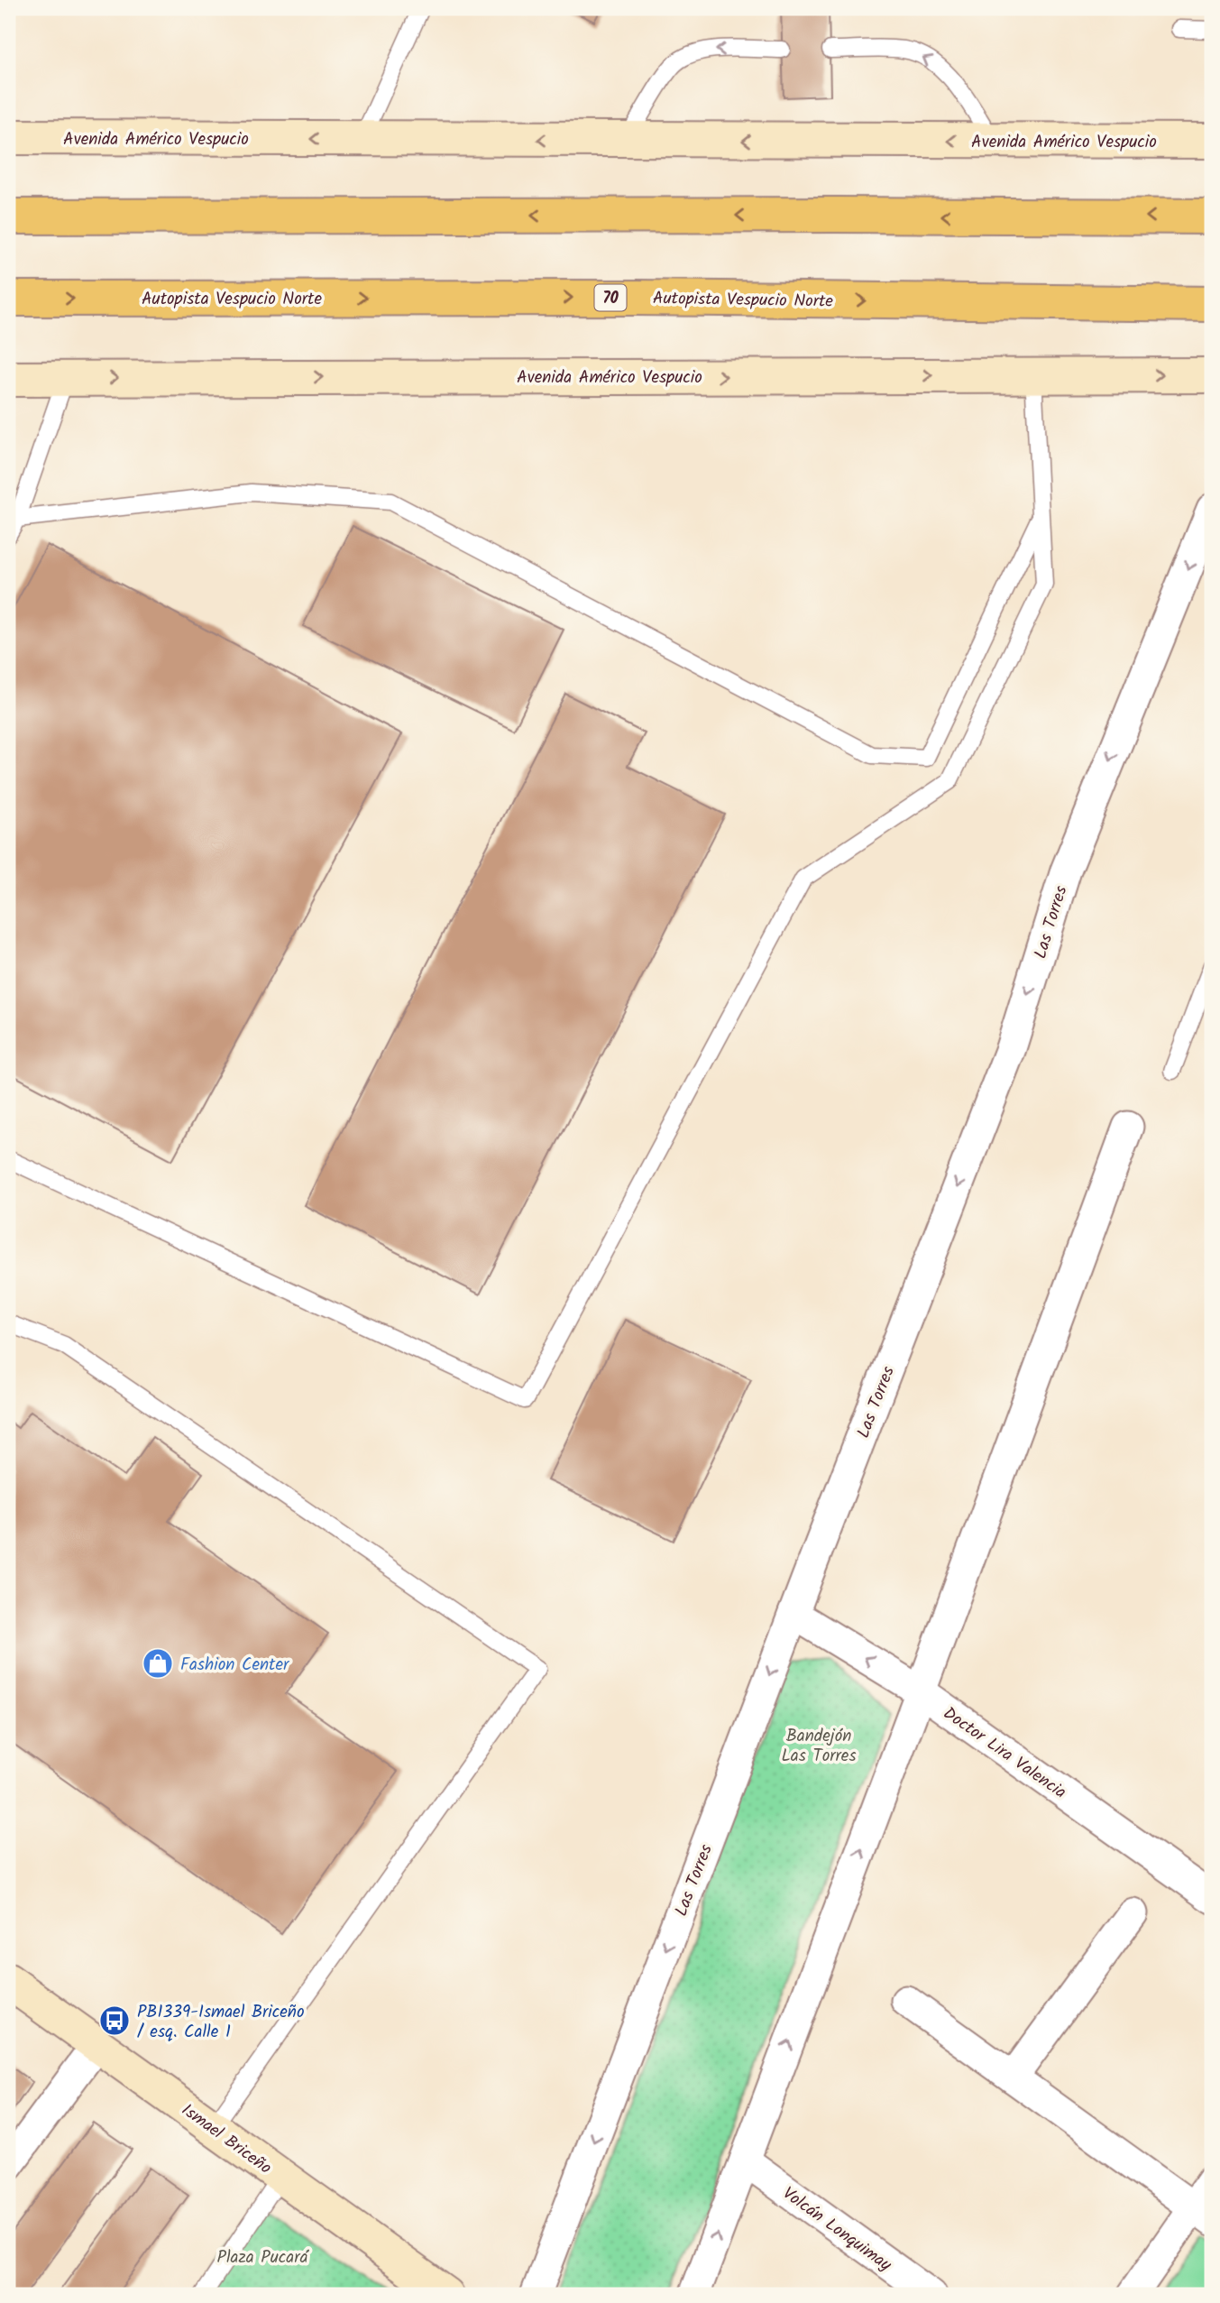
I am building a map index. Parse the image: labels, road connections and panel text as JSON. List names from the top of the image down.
{
  "streets": {
    "highway": ["Autopista Vespucio Norte", "70"],
    "main road": ["Avenida Américo Vespucio", "Ismael Briceño"],
    "street": ["Las Torres", "Doctor Lira Valencia", "Volcán Lonquimay"]
  },
  "crossings": [
    ["Las Torres", "Doctor Lira Valencia"]
  ],
  "parks": ["Bandejón Las Torres", "Plaza Pucará"],
  "places": {
    "shop": ["Fashion Center"],
    "bus stop": ["PB1339-Ismael Briceño / esq. Calle 1"]
  }
}
